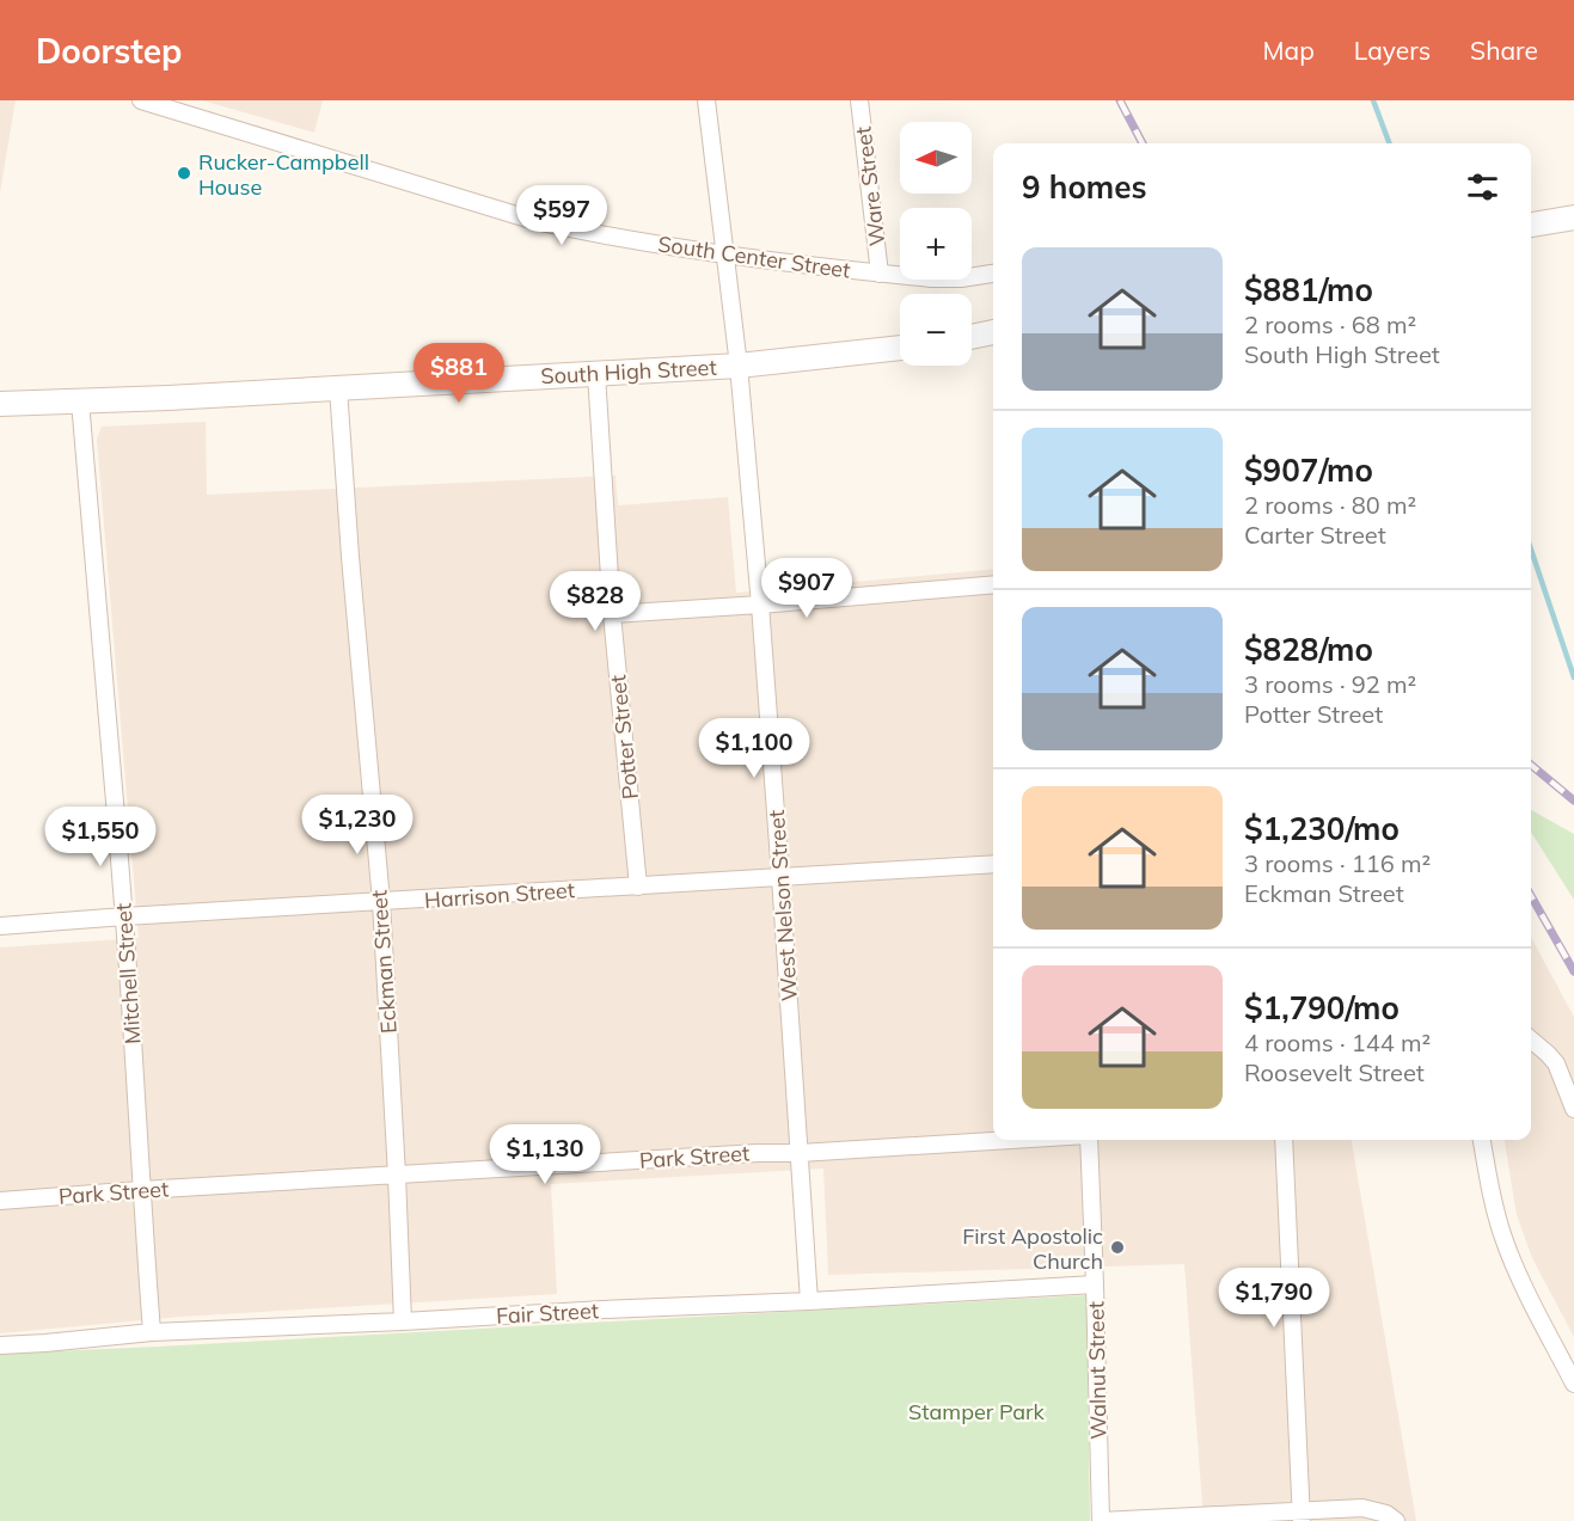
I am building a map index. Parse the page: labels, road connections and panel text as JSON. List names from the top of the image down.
{
  "streets": {
    "main road": ["South High Street"],
    "street": [
      "Ware Street",
      "South Center Street",
      "Potter Street",
      "Harrison Street",
      "West Nelson Street",
      "Eckman Street",
      "Mitchell Street",
      "Park Street",
      "Fair Street",
      "Walnut Street"
    ]
  },
  "crossings": [
    ["Ware Street", "South Center Street"],
    ["South Center Street", "West Nelson Street"],
    ["South High Street", "Potter Street"],
    ["South High Street", "West Nelson Street"],
    ["South High Street", "Eckman Street"],
    ["South High Street", "Mitchell Street"],
    ["Potter Street", "Harrison Street"],
    ["Harrison Street", "West Nelson Street"],
    ["Harrison Street", "Eckman Street"],
    ["Harrison Street", "Mitchell Street"],
    ["West Nelson Street", "Park Street"],
    ["West Nelson Street", "Fair Street"],
    ["Eckman Street", "Park Street"],
    ["Eckman Street", "Fair Street"],
    ["Mitchell Street", "Park Street"],
    ["Mitchell Street", "Fair Street"],
    ["Fair Street", "Walnut Street"]
  ],
  "parks": ["Stamper Park"],
  "places": ["Rucker-Campbell House", "First Apostolic Church"],
  "north": "left",
  "page": {
    "header": "Doorstep",
    "nav": ["Map", "Layers", "Share"],
    "map_buttons": ["+", "−"],
    "heading": "9 homes",
    "price": [
      "$597",
      "$881",
      "$907",
      "$828",
      "$1,100",
      "$1,230",
      "$1,550",
      "$1,130",
      "$1,790"
    ],
    "list": [
      {
        "name": "$881/mo",
        "note": "2 rooms · 68 m² · South High Street"
      },
      {
        "name": "$907/mo",
        "note": "2 rooms · 80 m² · Carter Street"
      },
      {
        "name": "$828/mo",
        "note": "3 rooms · 92 m² · Potter Street"
      },
      {
        "name": "$1,230/mo",
        "note": "3 rooms · 116 m² · Eckman Street"
      },
      {
        "name": "$1,790/mo",
        "note": "4 rooms · 144 m² · Roosevelt Street"
      }
    ]
  }
}
